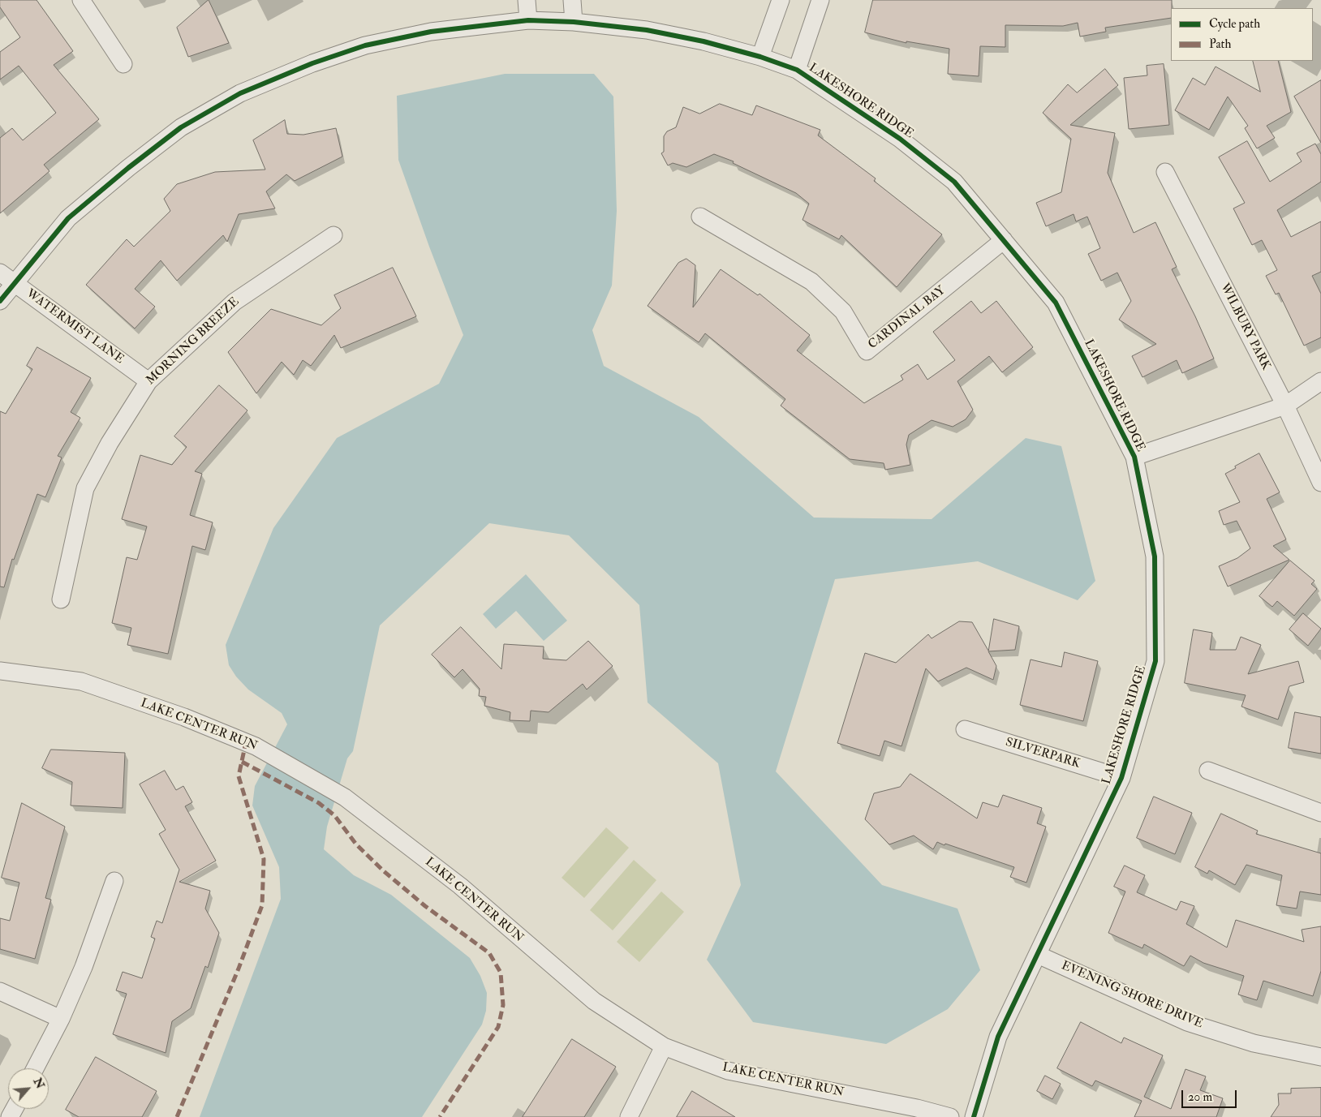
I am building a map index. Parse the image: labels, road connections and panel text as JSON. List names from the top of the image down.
{
  "streets": {
    "street": [
      "LAKESHORE RIDGE",
      "CARDINAL BAY",
      "WATERMIST LANE",
      "WILBURY PARK",
      "MORNING BREEZE",
      "LAKE CENTER RUN",
      "SILVERPARK",
      "EVENING SHORE DRIVE"
    ]
  },
  "crossings": [
    ["LAKESHORE RIDGE", "CARDINAL BAY"],
    ["LAKESHORE RIDGE", "WATERMIST LANE"],
    ["LAKESHORE RIDGE", "SILVERPARK"],
    ["LAKESHORE RIDGE", "EVENING SHORE DRIVE"],
    ["WATERMIST LANE", "MORNING BREEZE"]
  ],
  "legend": ["Cycle path", "Path"],
  "scale_bar": "20 m",
  "north": "top right"
}
